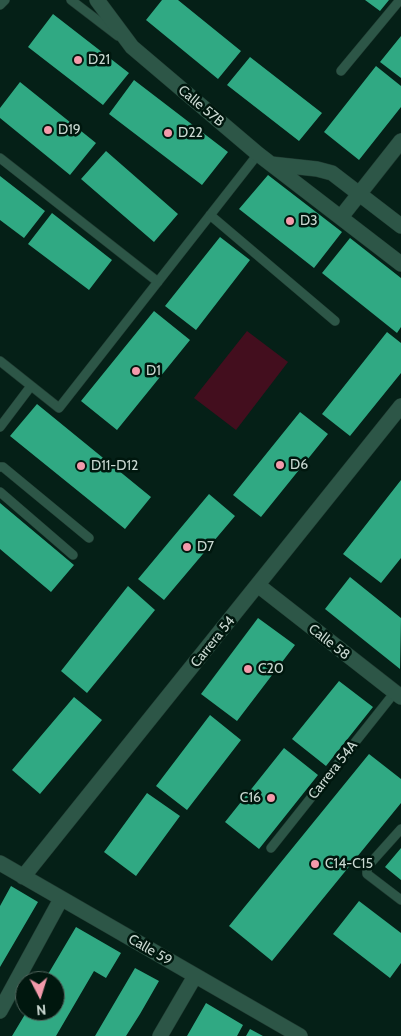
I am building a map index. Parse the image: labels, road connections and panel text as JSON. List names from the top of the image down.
{
  "streets": {
    "street": [
      "Calle 57B",
      "Carrera 54",
      "Calle 58",
      "Calle 59"
    ],
    "lane": ["Carrera 54A"]
  },
  "crossings": [
    ["Carrera 54", "Calle 58"],
    ["Carrera 54", "Calle 59"],
    ["Calle 58", "Carrera 54A"]
  ],
  "places": [
    "D21",
    "D19",
    "D22",
    "D3",
    "D1",
    "D6",
    "D11-D12",
    "D7",
    "C20",
    "C16",
    "C14-C15"
  ],
  "north": "bottom"
}
